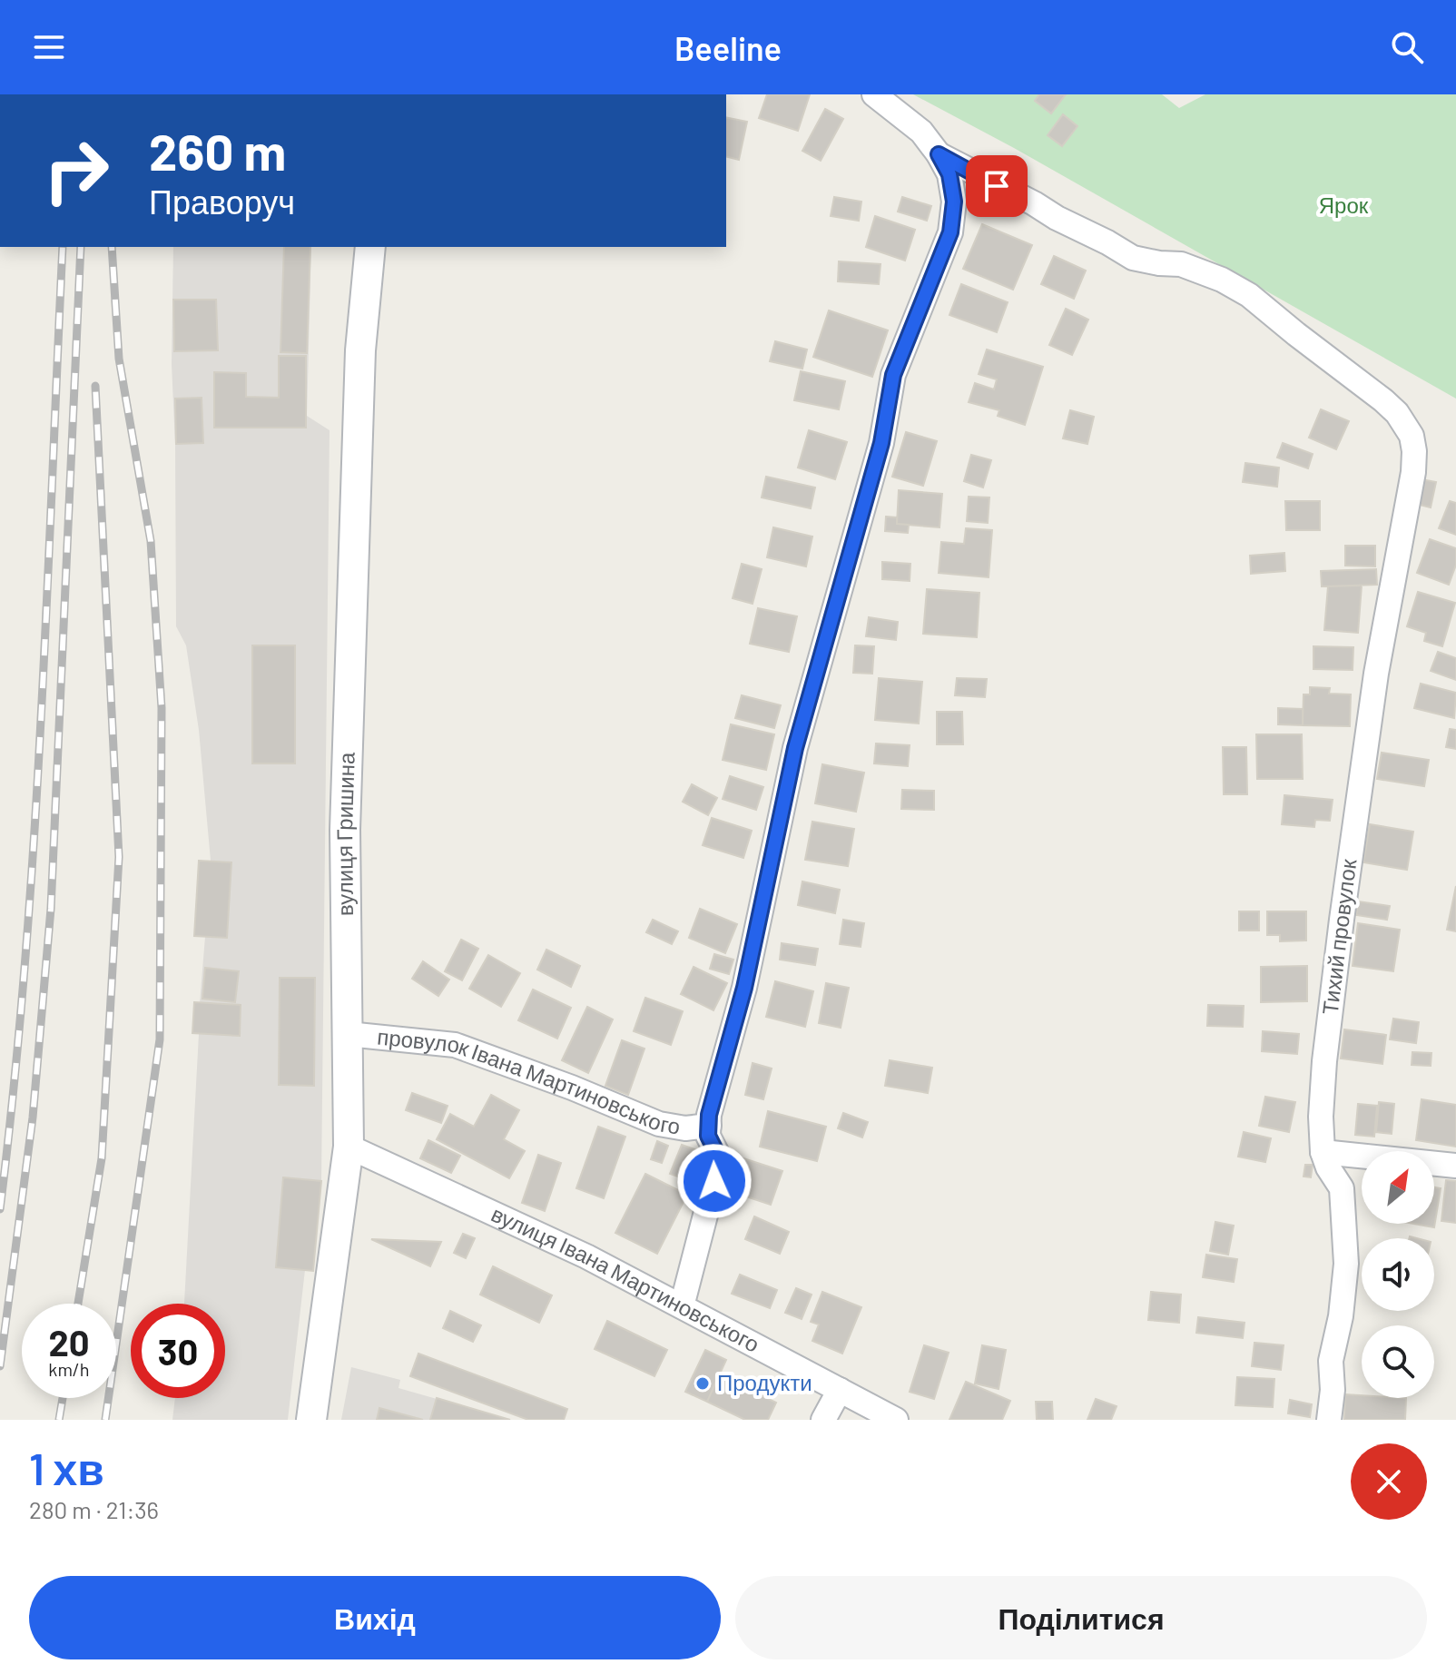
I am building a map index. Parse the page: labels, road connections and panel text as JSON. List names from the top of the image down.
{
  "streets": {
    "street": [
      "вулиця Гришина",
      "Тихий провулок",
      "провулок Івана Мартиновського",
      "вулиця Івана Мартиновського"
    ]
  },
  "crossings": [
    ["вулиця Гришина", "провулок Івана Мартиновського"],
    ["вулиця Гришина", "вулиця Івана Мартиновського"],
    ["Тихий провулок", "провулок Івана Мартиновського"],
    ["провулок Івана Мартиновського", "вулиця Івана Мартиновського"]
  ],
  "parks": ["Ярок"],
  "places": ["Продукти"],
  "north": "top right",
  "page": {
    "header": "Beeline",
    "turn": ["260 m", "Праворуч"],
    "speed": "20 km/h",
    "limit": "30",
    "heading": ["1 хв", "280 m · 21:36"],
    "buttons": ["Вихід", "Поділитися"]
  }
}
